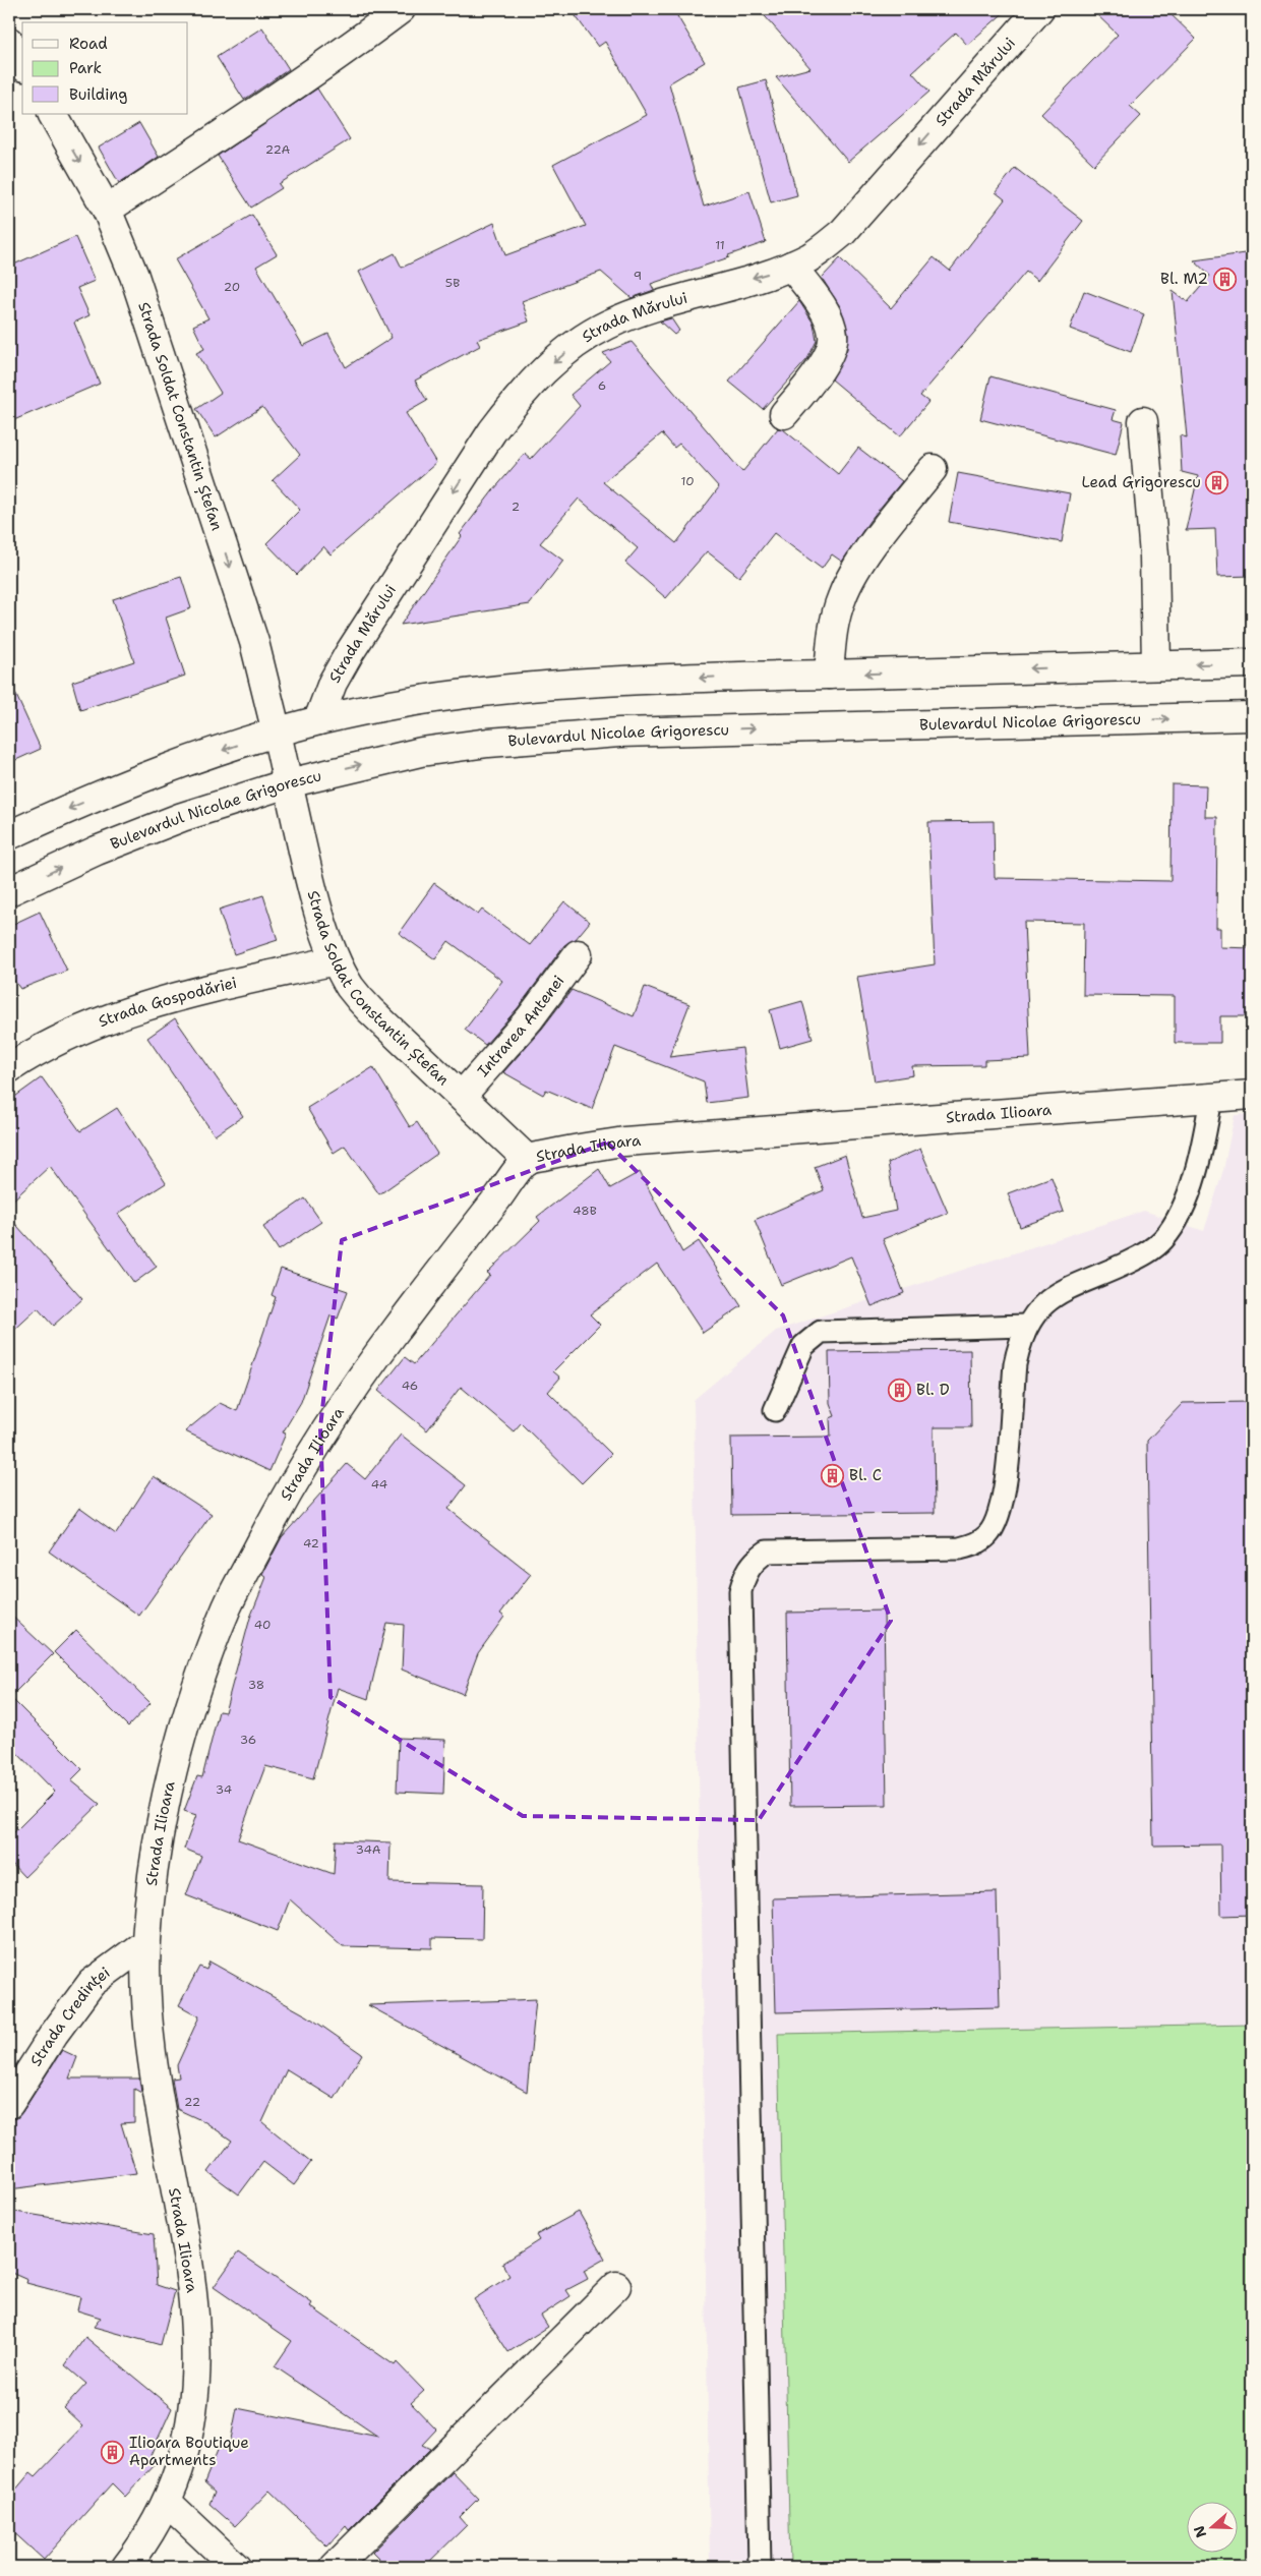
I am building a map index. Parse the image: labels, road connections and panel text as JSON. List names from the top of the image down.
{
  "streets": {
    "street": [
      "Strada Mărului",
      "Strada Soldat Constantin Ștefan",
      "Bulevardul Nicolae Grigorescu",
      "Strada Gospodăriei",
      "Intrarea Antenei",
      "Strada Ilioara",
      "Strada Credinței"
    ]
  },
  "crossings": [
    ["Strada Soldat Constantin Ștefan", "Bulevardul Nicolae Grigorescu"],
    ["Strada Soldat Constantin Ștefan", "Strada Gospodăriei"],
    ["Strada Soldat Constantin Ștefan", "Intrarea Antenei"],
    ["Strada Soldat Constantin Ștefan", "Strada Ilioara"],
    ["Strada Ilioara", "Strada Credinței"]
  ],
  "one_way": ["Strada Mărului", "Strada Soldat Constantin Ștefan"],
  "places": {
    "building": [
      "Bl. M2",
      "Lead Grigorescu",
      "Bl. D",
      "Bl. C",
      "Ilioara Boutique Apartments"
    ]
  },
  "house_numbers": [
    "22A",
    "11",
    "9",
    "5B",
    "20",
    "6",
    "10",
    "2",
    "48B",
    "46",
    "44",
    "42",
    "40",
    "38",
    "36",
    "34",
    "34A",
    "22"
  ],
  "legend": ["Road", "Park", "Building"],
  "north": "left"
}
